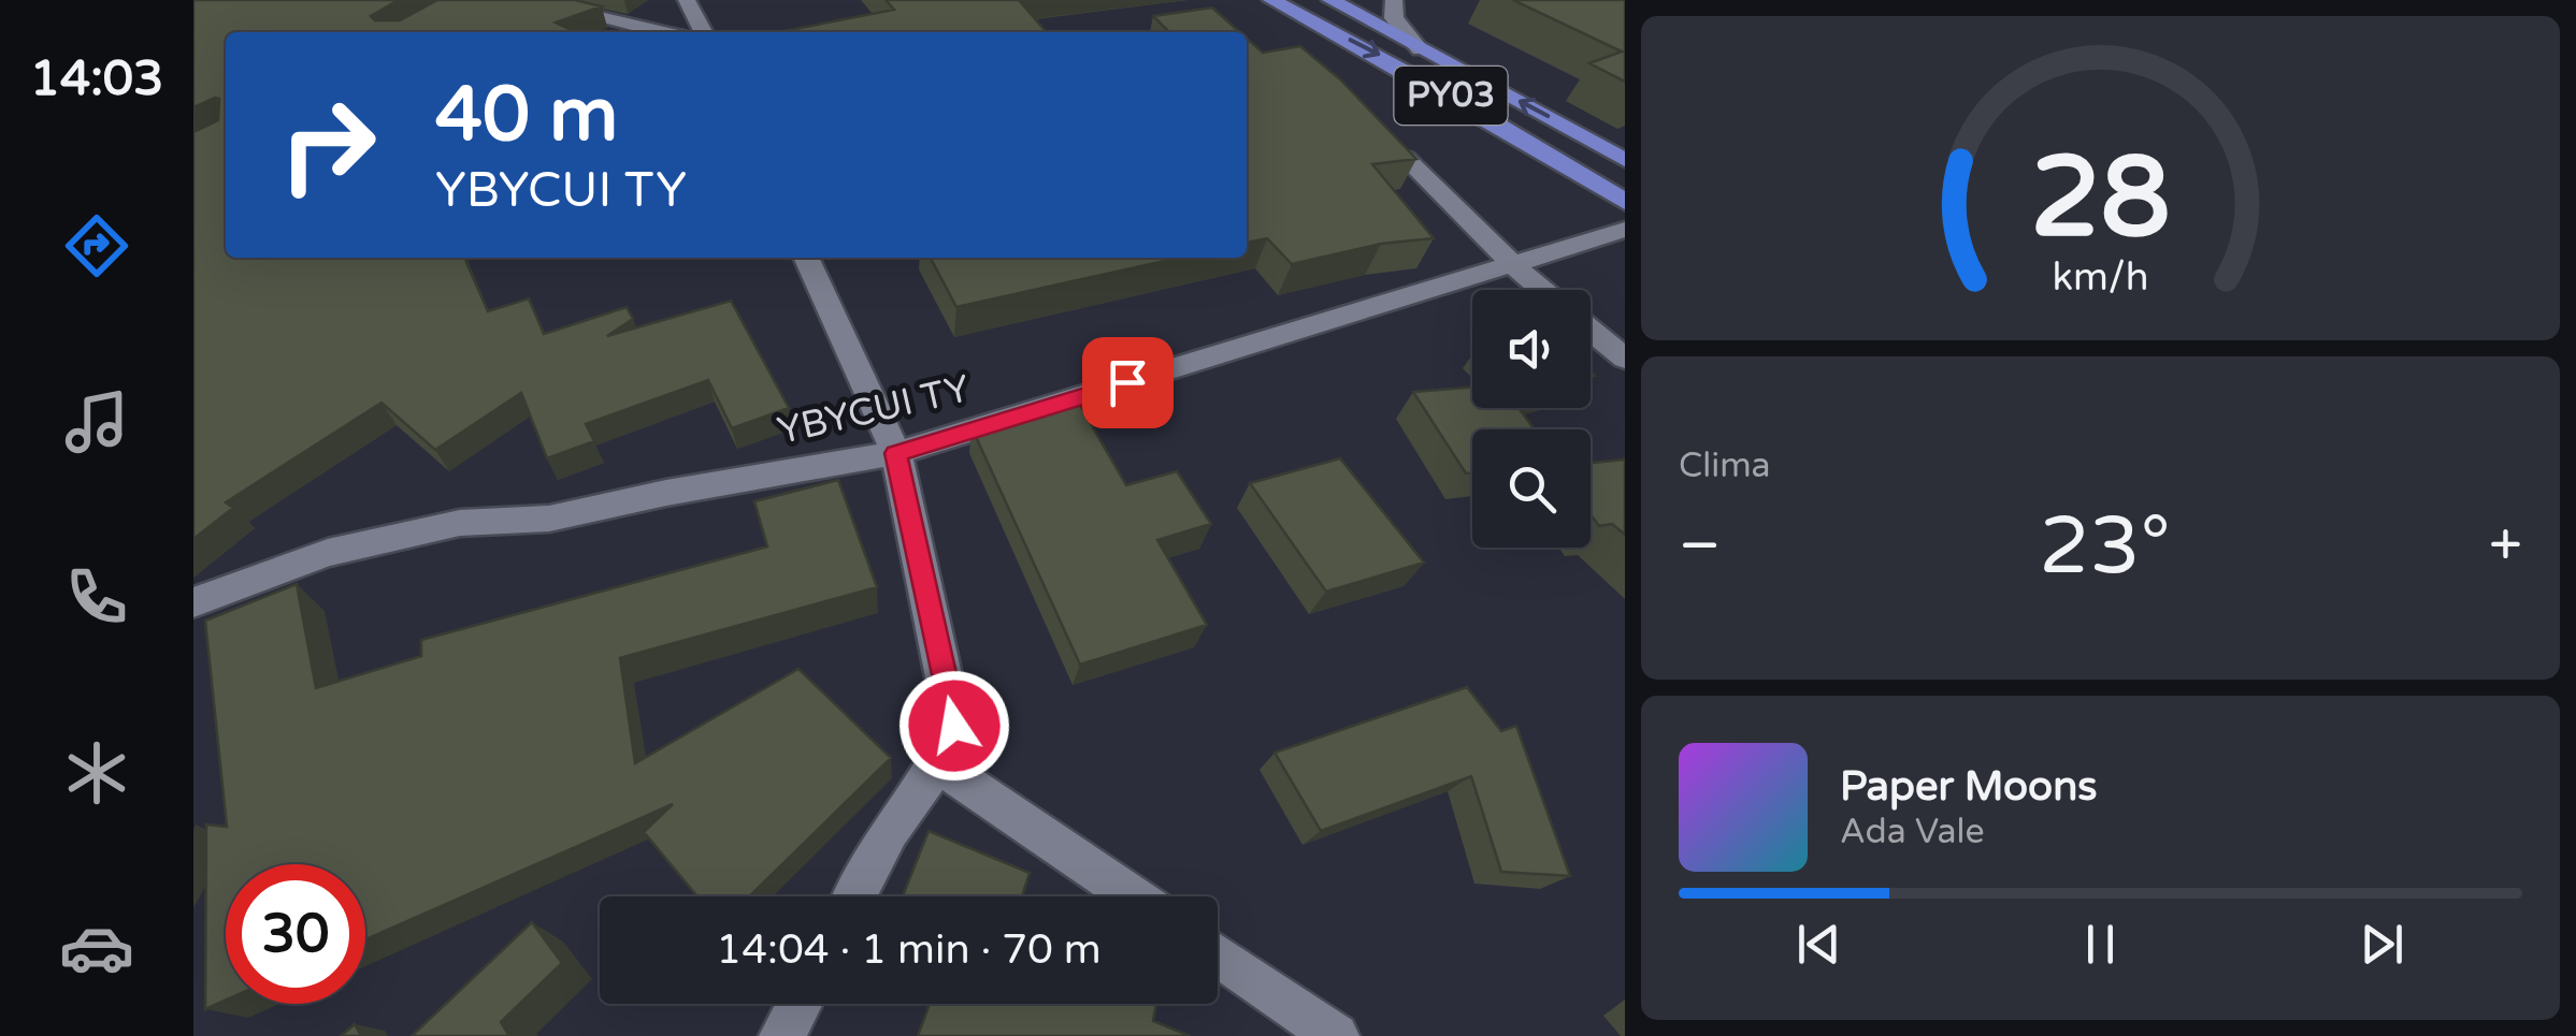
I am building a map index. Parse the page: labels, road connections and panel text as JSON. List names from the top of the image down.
{
  "streets": {
    "highway": ["PY03"],
    "street": ["YBYCUI TY"]
  },
  "page": {
    "tabs": "14:03",
    "turn": ["40 m", "YBYCUI TY"],
    "tile": "Clima",
    "heat": ["−", "23°", "+"],
    "song": ["Paper Moons", "Ada Vale"],
    "limit": "30",
    "trip": "14:04 · 1 min · 70 m",
    "gauge": ["28", "km/h"]
  }
}
